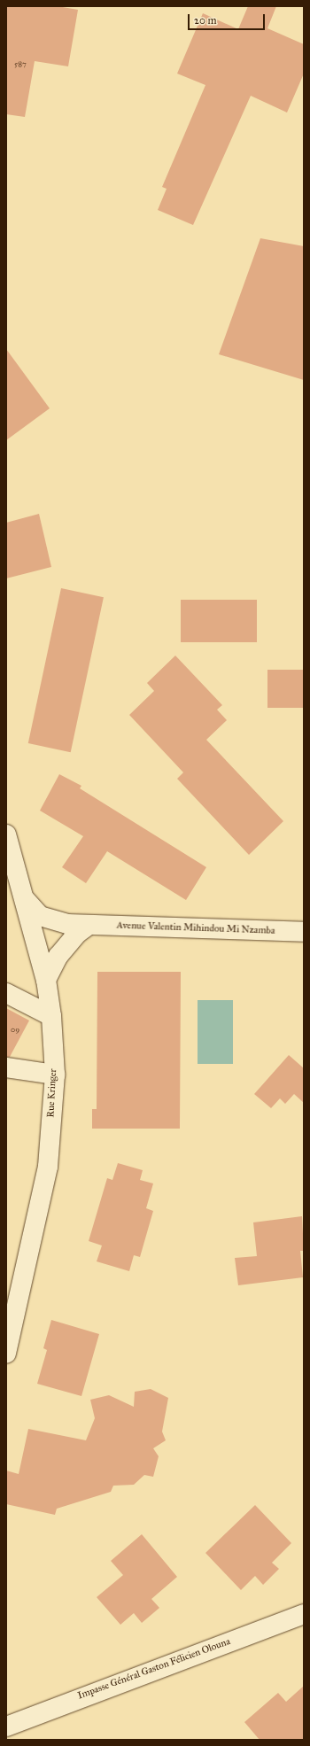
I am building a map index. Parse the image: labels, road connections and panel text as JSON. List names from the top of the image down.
{
  "streets": {
    "street": ["Avenue Valentin Mihindou Mi Nzamba", "Rue Kringer", "Impasse Général Gaston Félicien Olouna"]
  },
  "crossings": [
    ["Avenue Valentin Mihindou Mi Nzamba", "Rue Kringer"]
  ],
  "house_numbers": ["587", "09"],
  "scale_bar": "20 m"
}
